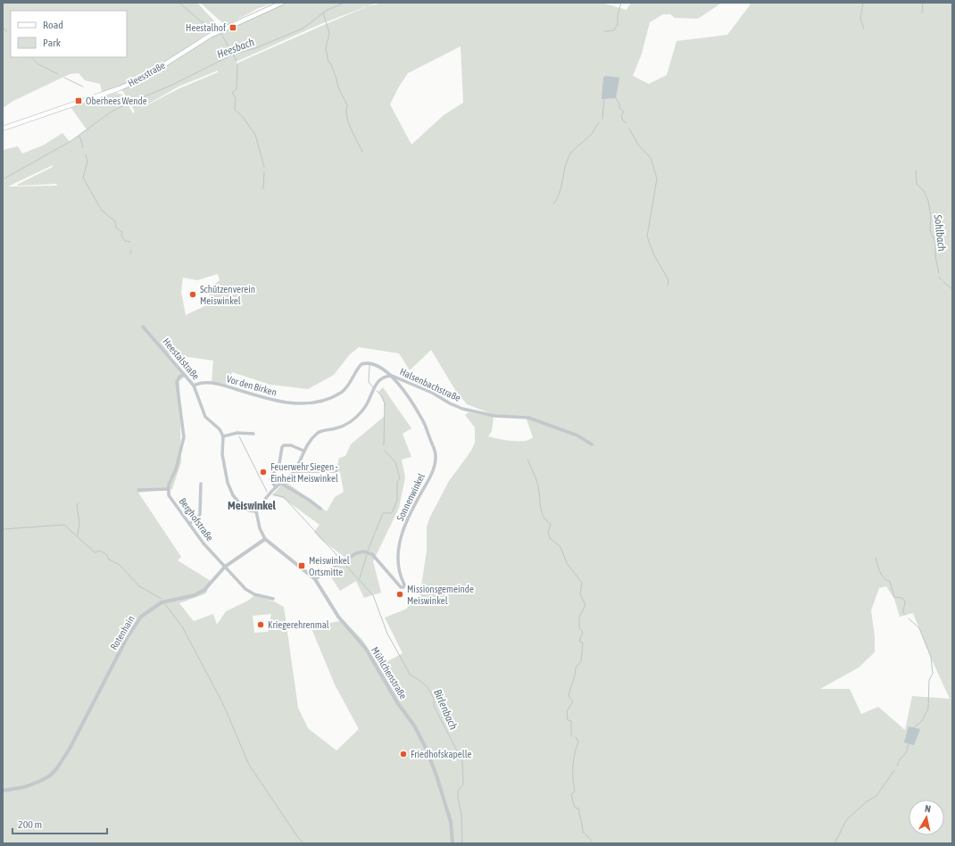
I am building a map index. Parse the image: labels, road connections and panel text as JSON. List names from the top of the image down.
{
  "streets": {
    "main road": ["Heesstraße"],
    "street": [
      "Heestalstraße",
      "Halsenbachstraße",
      "Vor den Birken",
      "Sonnenwinkel",
      "Berghofstraße",
      "Rotenhain",
      "Mühlchenstraße"
    ]
  },
  "crossings": [
    ["Heestalstraße", "Vor den Birken"],
    ["Halsenbachstraße", "Vor den Birken"],
    ["Halsenbachstraße", "Sonnenwinkel"],
    ["Vor den Birken", "Sonnenwinkel"],
    ["Sonnenwinkel", "Mühlchenstraße"],
    ["Berghofstraße", "Rotenhain"],
    ["Rotenhain", "Mühlchenstraße"]
  ],
  "districts": ["Meiswinkel"],
  "water": ["Heesbach", "Sohlbach", "Birlenbach"],
  "places": {
    "transit": ["Heestalhof", "Oberhees Wende", "Meiswinkel Ortsmitte"],
    "other": [
      "Schützenverein Meiswinkel",
      "Feuerwehr Siegen - Einheit Meiswinkel",
      "Missionsgemeinde Meiswinkel",
      "Kriegerehrenmal",
      "Friedhofskapelle"
    ]
  },
  "legend": ["Road", "Park"],
  "scale_bar": "200 m",
  "north": "top"
}
